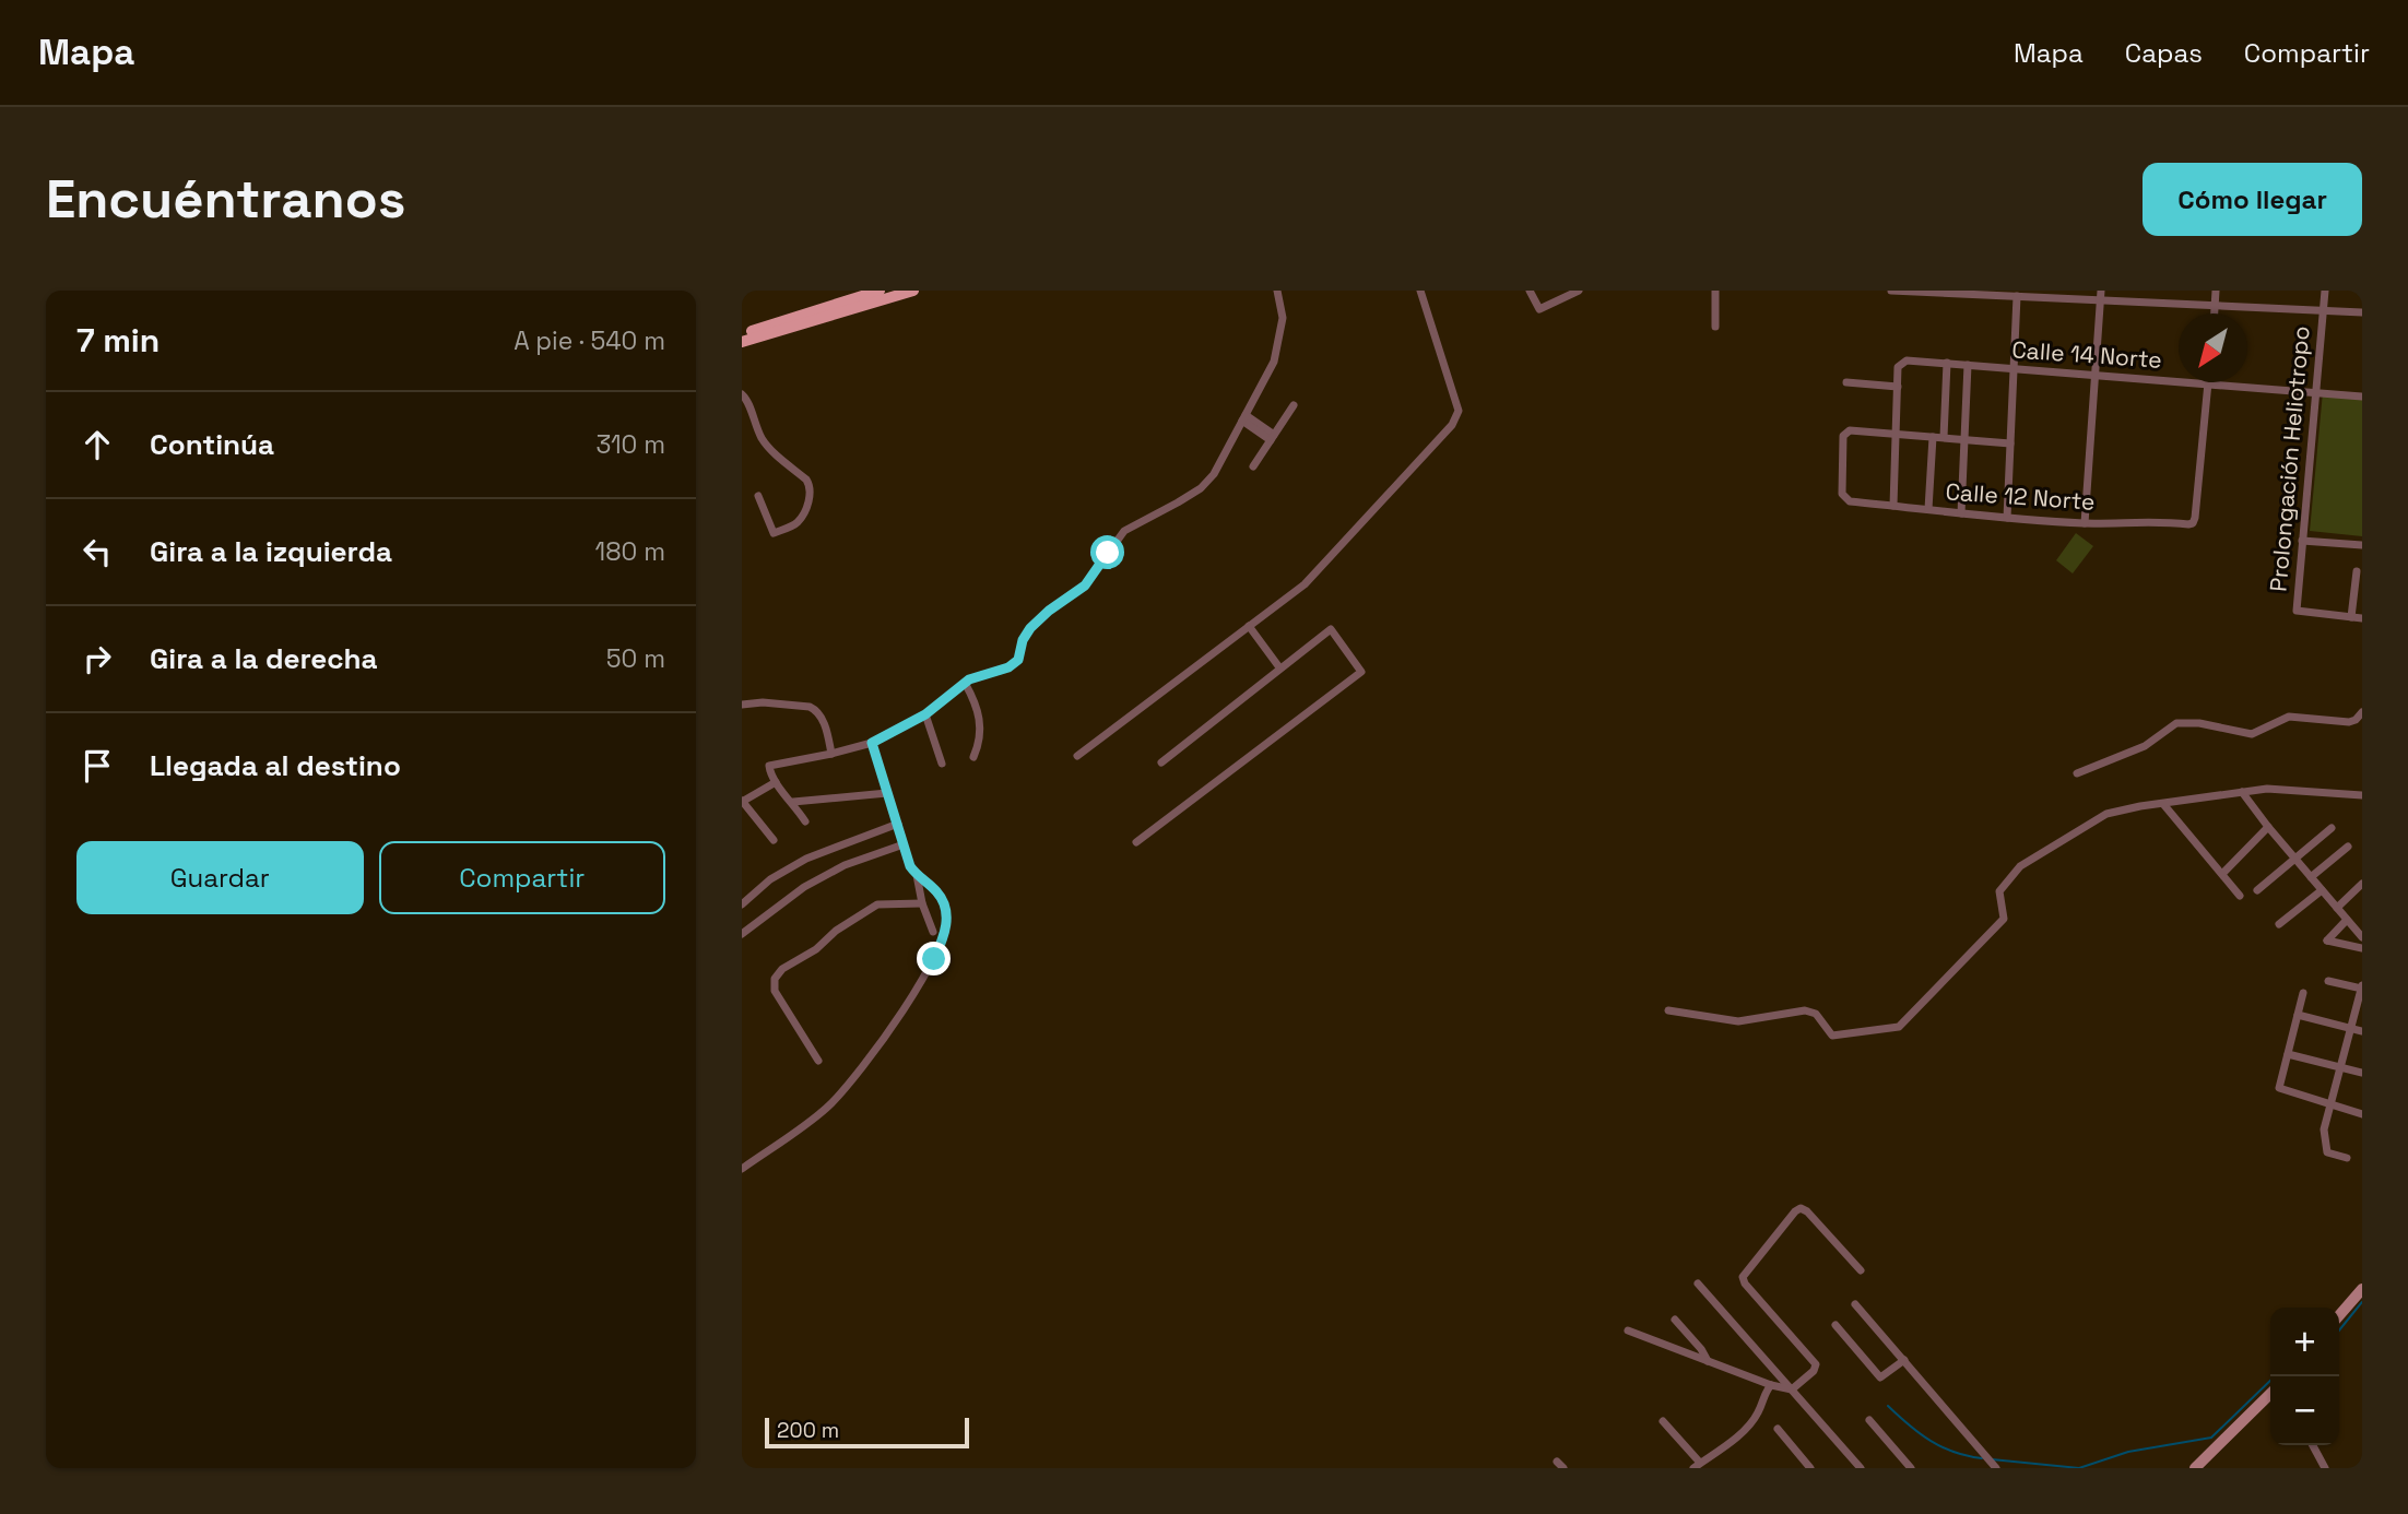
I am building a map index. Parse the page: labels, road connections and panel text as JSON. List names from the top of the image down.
{
  "streets": {
    "street": ["Calle 14 Norte", "Prolongación Heliotropo", "Calle 12 Norte"]
  },
  "crossings": [
    ["Calle 14 Norte", "Prolongación Heliotropo"],
    ["Calle 14 Norte", "Calle 12 Norte"]
  ],
  "scale_bar": "200 m",
  "north": "bottom left",
  "page": {
    "header": "Mapa",
    "nav": ["Mapa", "Capas", "Compartir"],
    "buttons": [
      "Cómo llegar",
      ["Guardar", "Compartir"]
    ],
    "title": "Encuéntranos",
    "heading": ["7 min", "A pie · 540 m"],
    "list": [
      ["Continúa", "310 m"],
      ["Gira a la izquierda", "180 m"],
      ["Gira a la derecha", "50 m"],
      "Llegada al destino"
    ],
    "map_buttons": ["+", "−"],
    "scale": "200 m"
  }
}
